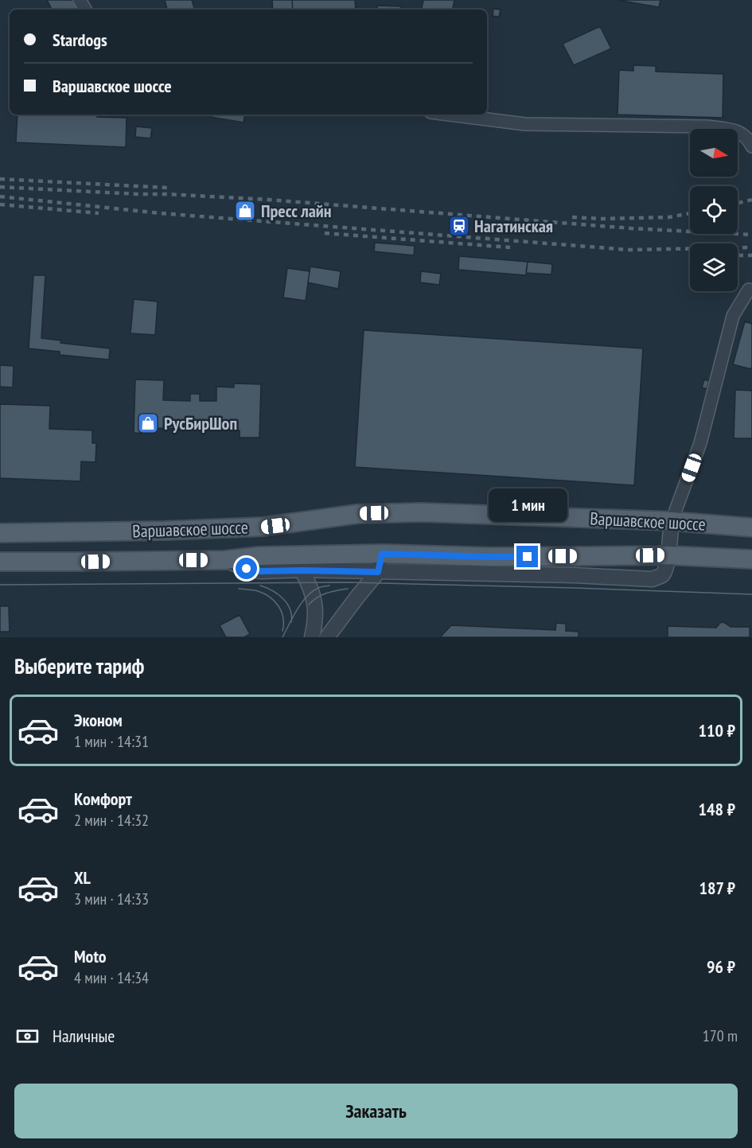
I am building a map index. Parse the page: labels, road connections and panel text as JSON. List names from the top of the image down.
{
  "streets": {
    "main road": ["Варшавское шоссе"]
  },
  "places": {
    "shop": ["Пресс лайн", "РусБирШоп"],
    "station": ["Нагатинская"]
  },
  "north": "right",
  "page": {
    "banner": ["Stardogs", "Варшавское шоссе"],
    "bubble": "1 мин",
    "heading": "Выберите тариф",
    "list": [
      {
        "name": "Эконом",
        "note": "1 мин · 14:31",
        "value": "110 ₽"
      },
      {
        "name": "Комфорт",
        "note": "2 мин · 14:32",
        "value": "148 ₽"
      },
      {
        "name": "XL",
        "note": "3 мин · 14:33",
        "value": "187 ₽"
      },
      {
        "name": "Moto",
        "note": "4 мин · 14:34",
        "value": "96 ₽"
      }
    ],
    "pay": ["Наличные", "170 m"],
    "buttons": "Заказать"
  }
}
